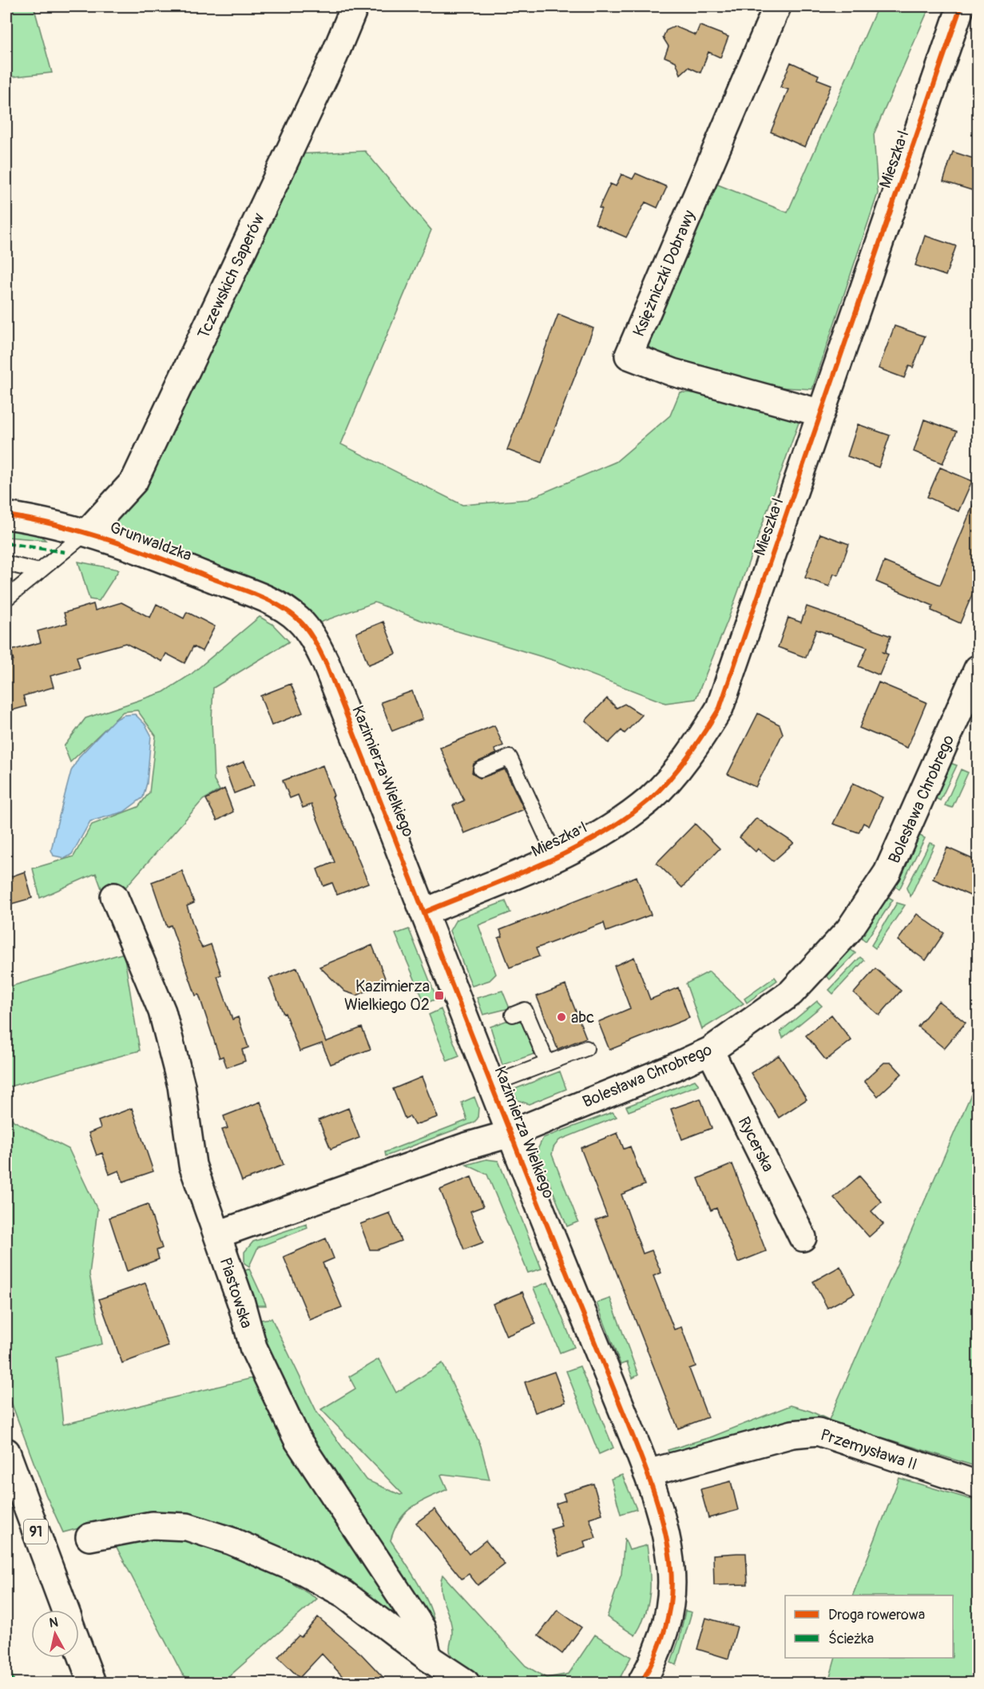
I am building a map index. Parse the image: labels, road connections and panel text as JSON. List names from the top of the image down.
{
  "streets": {
    "street": [
      "Mieszka I",
      "Księżniczki Dobrawy",
      "Tczewskich Saperów",
      "Grunwaldzka",
      "Kazimierza Wielkiego",
      "Bolesława Chrobrego",
      "Rycerska",
      "Piastowska",
      "Przemysława II",
      "91"
    ]
  },
  "crossings": [
    ["Mieszka I", "Księżniczki Dobrawy"],
    ["Mieszka I", "Kazimierza Wielkiego"],
    ["Tczewskich Saperów", "Grunwaldzka"],
    ["Grunwaldzka", "Kazimierza Wielkiego"],
    ["Kazimierza Wielkiego", "Bolesława Chrobrego"],
    ["Kazimierza Wielkiego", "Przemysława II"],
    ["Bolesława Chrobrego", "Rycerska"],
    ["Bolesława Chrobrego", "Piastowska"]
  ],
  "places": {
    "transit": ["Kazimierza Wielkiego 02"],
    "other": ["abc"]
  },
  "legend": ["Droga rowerowa", "Ścieżka"],
  "north": "top"
}
